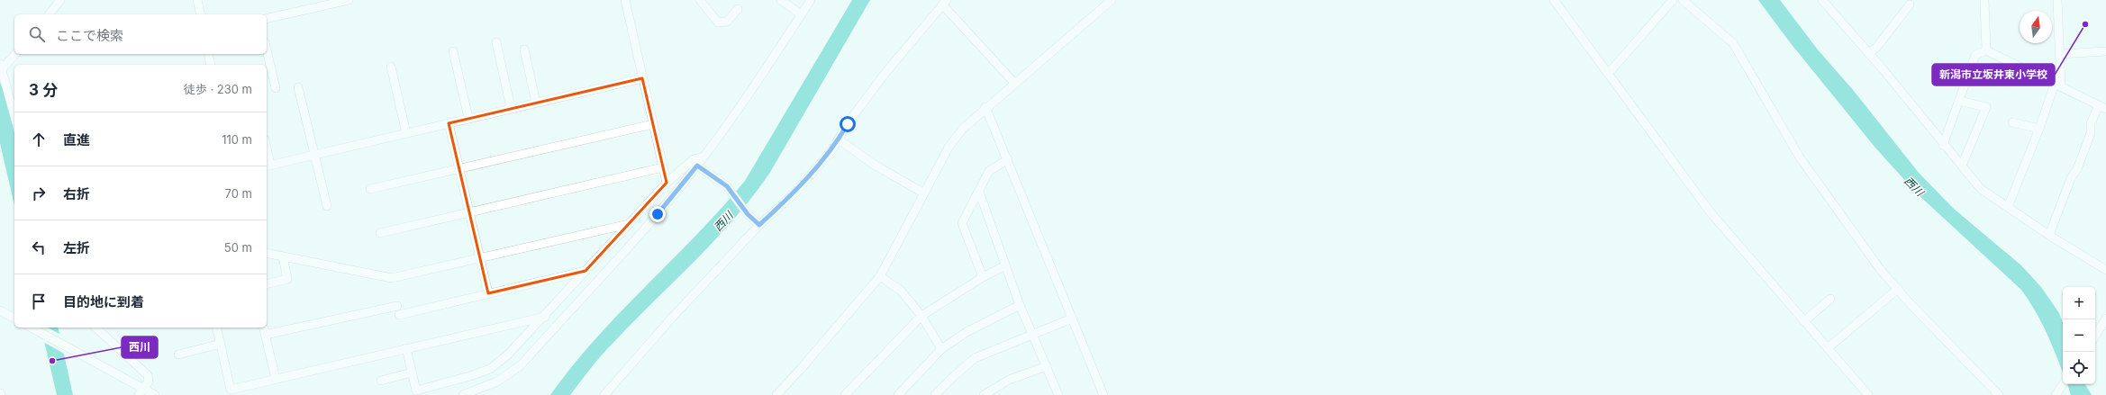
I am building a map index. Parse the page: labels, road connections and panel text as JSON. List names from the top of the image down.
{
  "water": ["西川"],
  "places": ["新潟市立坂井東小学校", "西川"],
  "north": "top",
  "page": {
    "search": "ここで検索",
    "heading": ["3 分", "徒歩 · 230 m"],
    "list": [
      ["直進", "110 m"],
      ["右折", "70 m"],
      ["左折", "50 m"],
      "目的地に到着"
    ],
    "map_buttons": ["+", "−"]
  }
}
